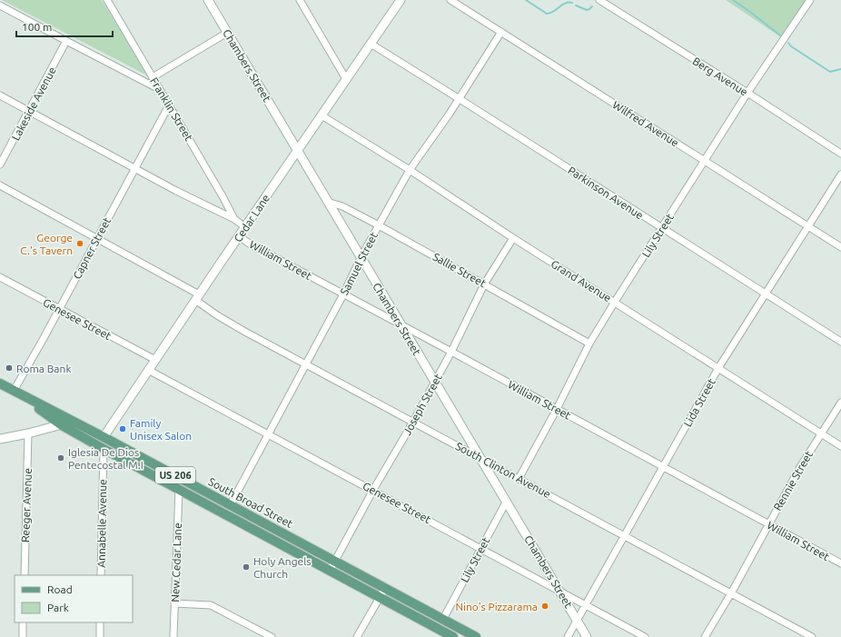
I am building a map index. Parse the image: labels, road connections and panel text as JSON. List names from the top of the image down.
{
  "streets": {
    "main road": ["US 206", "South Broad Street"],
    "street": [
      "Chambers Street",
      "Berg Avenue",
      "Lakeside Avenue",
      "Franklin Street",
      "Wilfred Avenue",
      "Parkinson Avenue",
      "Cedar Lane",
      "Lily Street",
      "Capner Street",
      "William Street",
      "Samuel Street",
      "Sallie Street",
      "Grand Avenue",
      "Genesee Street",
      "Lida Street",
      "Joseph Street",
      "South Clinton Avenue",
      "Rennie Street",
      "Reeger Avenue",
      "Annabelle Avenue",
      "New Cedar Lane"
    ]
  },
  "crossings": [
    ["Chambers Street", "Cedar Lane"],
    ["Chambers Street", "Lily Street"],
    ["Chambers Street", "William Street"],
    ["Chambers Street", "Samuel Street"],
    ["Chambers Street", "Sallie Street"],
    ["Chambers Street", "Genesee Street"],
    ["Chambers Street", "Lida Street"],
    ["Chambers Street", "Joseph Street"],
    ["Chambers Street", "South Clinton Avenue"],
    ["Berg Avenue", "Lily Street"],
    ["Lakeside Avenue", "William Street"],
    ["Franklin Street", "Capner Street"],
    ["Franklin Street", "William Street"],
    ["Wilfred Avenue", "Lily Street"],
    ["Wilfred Avenue", "Samuel Street"],
    ["Wilfred Avenue", "Lida Street"],
    ["Parkinson Avenue", "Cedar Lane"],
    ["Parkinson Avenue", "Lily Street"],
    ["Parkinson Avenue", "Samuel Street"],
    ["Parkinson Avenue", "Lida Street"],
    ["Cedar Lane", "William Street"],
    ["Cedar Lane", "Grand Avenue"],
    ["Cedar Lane", "Genesee Street"],
    ["Cedar Lane", "South Clinton Avenue"],
    ["Cedar Lane", "South Broad Street"],
    ["Lily Street", "William Street"],
    ["Lily Street", "Sallie Street"],
    ["Lily Street", "Grand Avenue"],
    ["Lily Street", "Genesee Street"],
    ["Lily Street", "South Clinton Avenue"],
    ["Lily Street", "South Broad Street"],
    ["Capner Street", "William Street"],
    ["Capner Street", "Genesee Street"],
    ["Capner Street", "South Clinton Avenue"],
    ["Capner Street", "South Broad Street"],
    ["William Street", "Samuel Street"],
    ["William Street", "Lida Street"],
    ["William Street", "Joseph Street"],
    ["William Street", "Rennie Street"],
    ["Samuel Street", "Sallie Street"],
    ["Samuel Street", "Grand Avenue"],
    ["Samuel Street", "Genesee Street"],
    ["Samuel Street", "South Clinton Avenue"],
    ["Samuel Street", "South Broad Street"],
    ["Sallie Street", "Joseph Street"],
    ["Grand Avenue", "Lida Street"],
    ["Grand Avenue", "Joseph Street"],
    ["Grand Avenue", "Rennie Street"],
    ["Genesee Street", "Lida Street"],
    ["Genesee Street", "Joseph Street"],
    ["Lida Street", "South Clinton Avenue"],
    ["Joseph Street", "South Clinton Avenue"],
    ["Joseph Street", "South Broad Street"],
    ["South Clinton Avenue", "Rennie Street"],
    ["South Broad Street", "Annabelle Avenue"],
    ["South Broad Street", "New Cedar Lane"]
  ],
  "places": [
    "George C.'s Tavern",
    "Roma Bank",
    "Family Unisex Salon",
    "Iglesia De Dios Pentecostal M.I",
    "Holy Angels Church",
    "Nino's Pizzarama"
  ],
  "legend": ["Road", "Park"],
  "scale_bar": "100 m"
}
